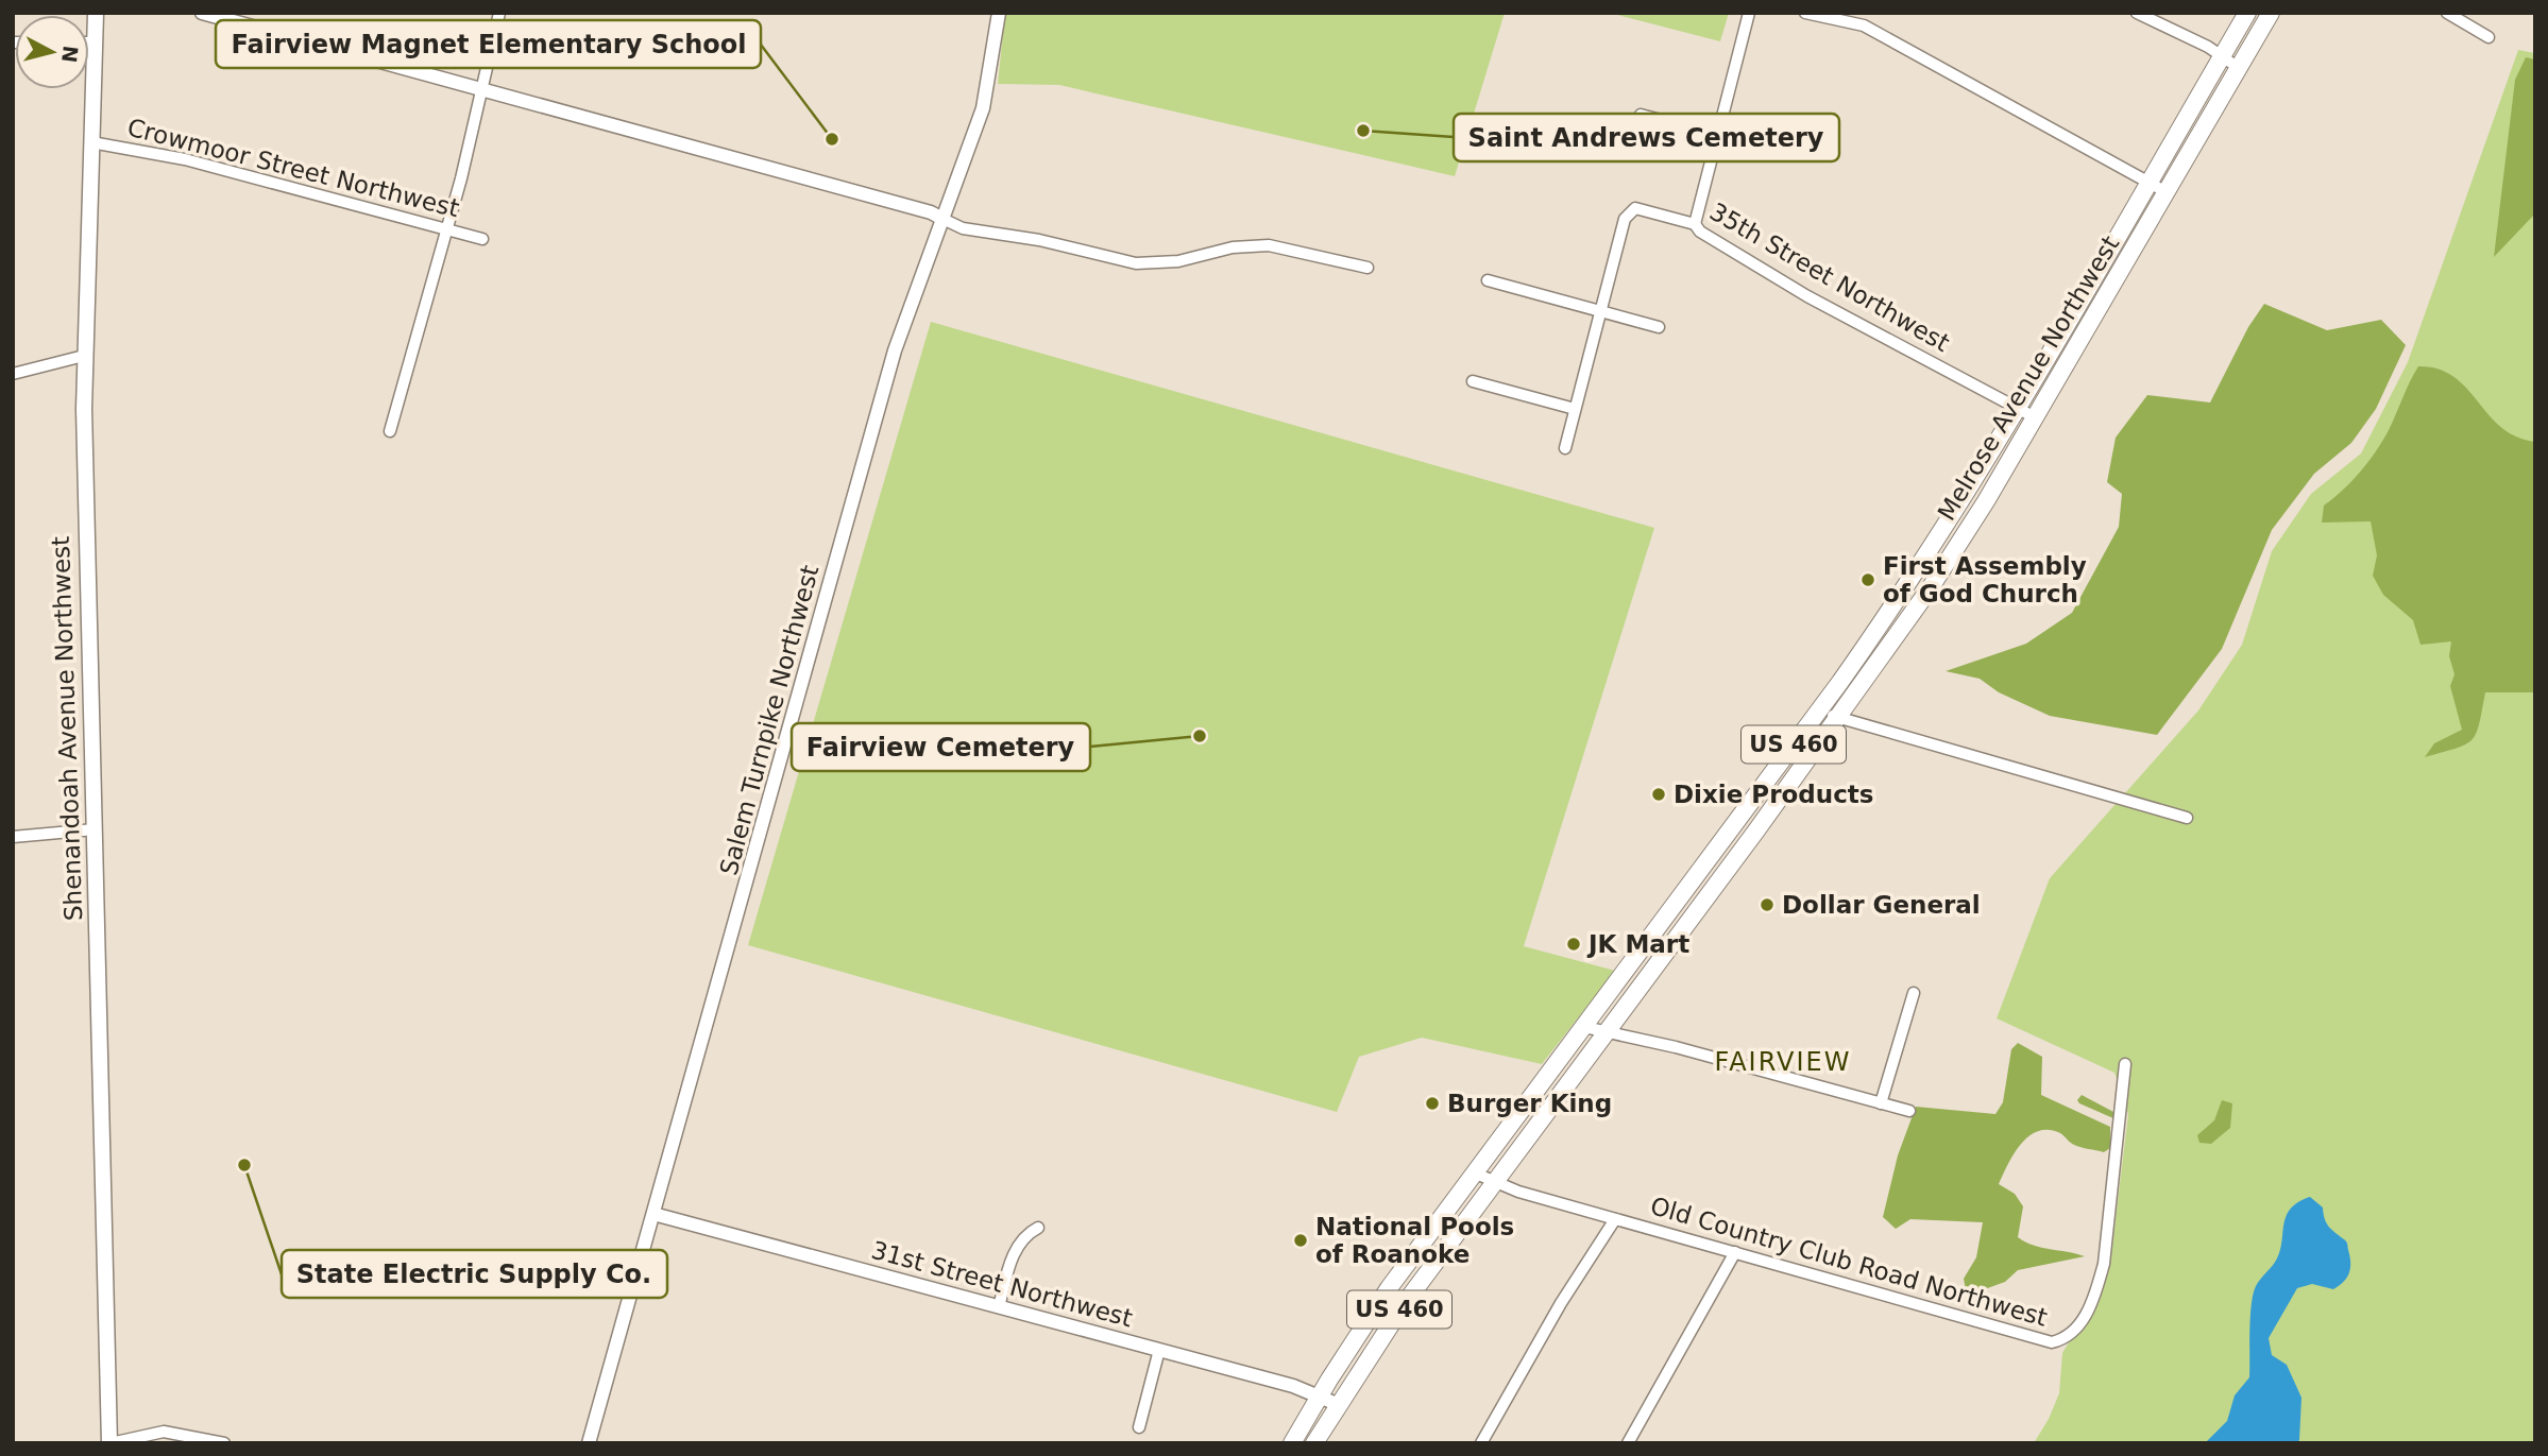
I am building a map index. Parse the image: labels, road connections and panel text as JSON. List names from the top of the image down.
{
  "streets": {
    "main road": ["Melrose Avenue Northwest", "Shenandoah Avenue Northwest", "US 460"],
    "street": [
      "Crowmoor Street Northwest",
      "35th Street Northwest",
      "Salem Turnpike Northwest",
      "Old Country Club Road Northwest",
      "31st Street Northwest"
    ]
  },
  "crossings": [
    ["Crowmoor Street Northwest", "Shenandoah Avenue Northwest"],
    ["35th Street Northwest", "Melrose Avenue Northwest"],
    ["Melrose Avenue Northwest", "Old Country Club Road Northwest"],
    ["Melrose Avenue Northwest", "31st Street Northwest"],
    ["Salem Turnpike Northwest", "31st Street Northwest"]
  ],
  "districts": ["FAIRVIEW"],
  "places": [
    "Saint Andrews Cemetery",
    "Fairview Magnet Elementary School",
    "First Assembly of God Church",
    "Fairview Cemetery",
    "Dixie Products",
    "Dollar General",
    "JK Mart",
    "Burger King",
    "State Electric Supply Co.",
    "National Pools of Roanoke"
  ],
  "north": "right"
}
